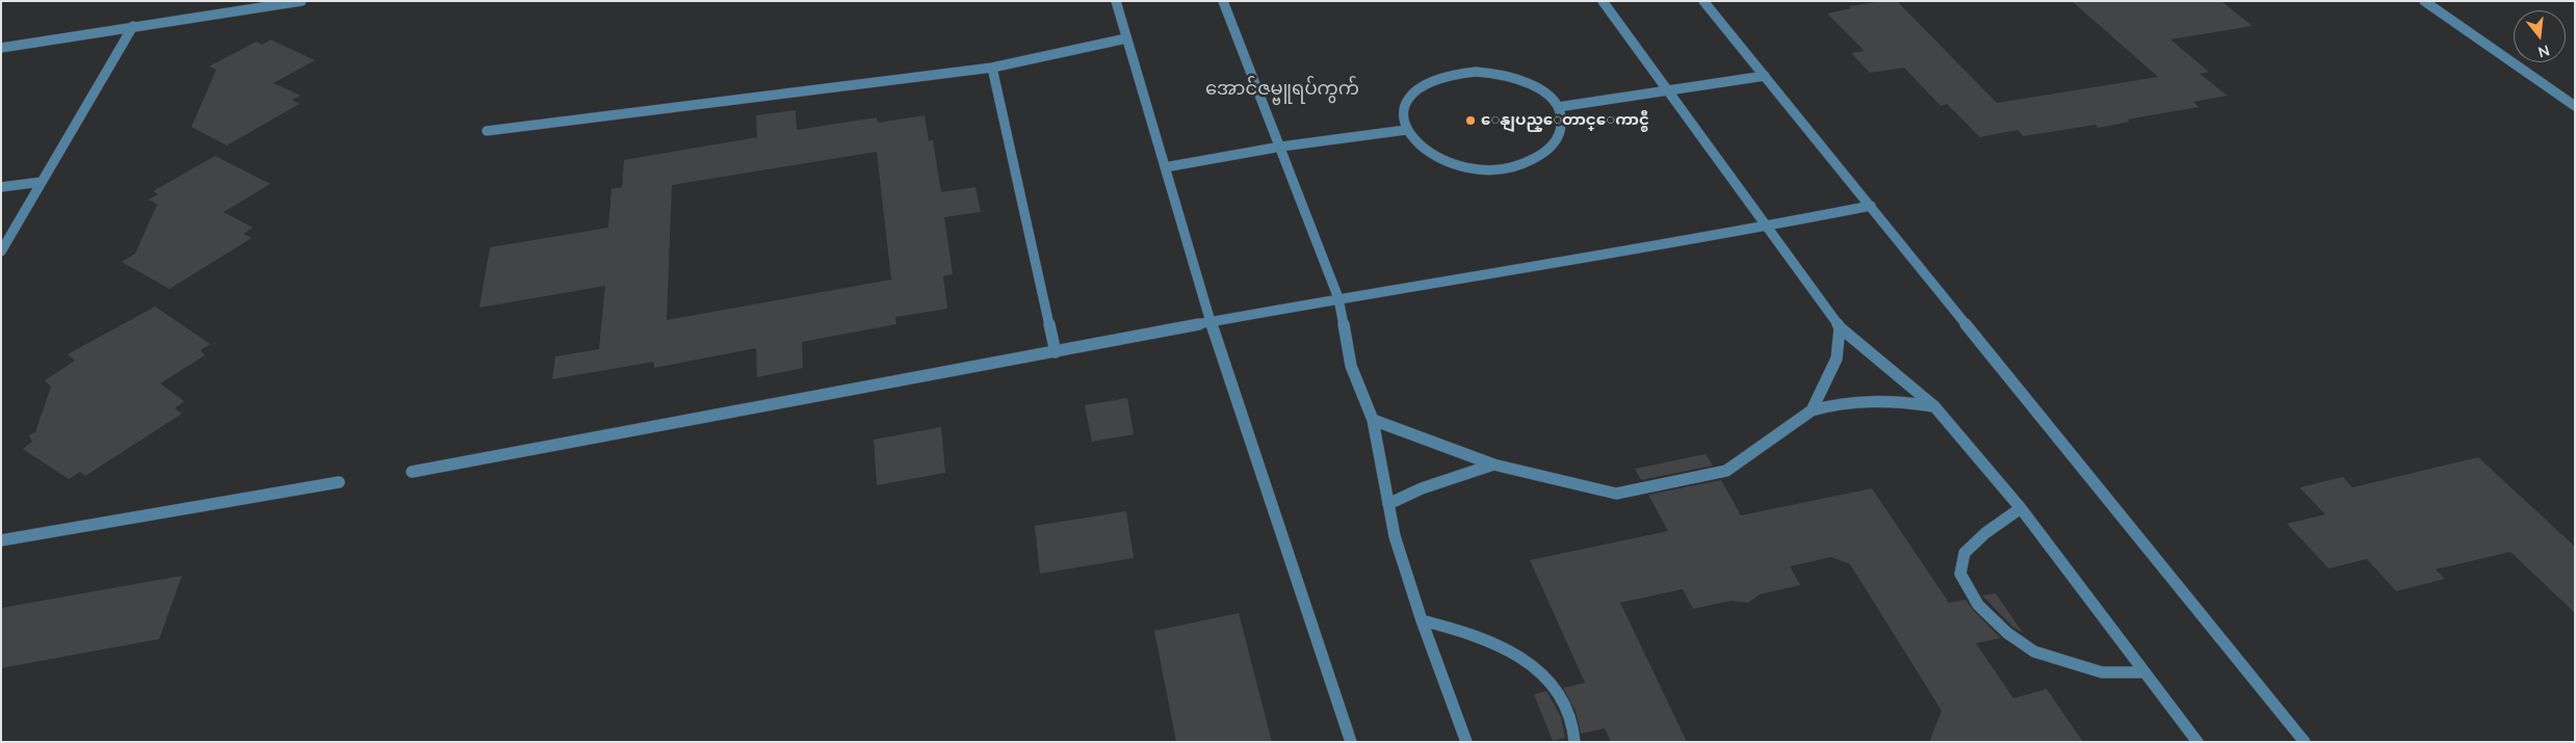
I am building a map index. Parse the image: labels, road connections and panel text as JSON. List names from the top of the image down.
{
  "districts": ["အောင်ဇမ္ဗူရပ်ကွက်"],
  "places": ["ေနျပည္ေတာင္ေကာင္စီ"],
  "north": "bottom"
}
